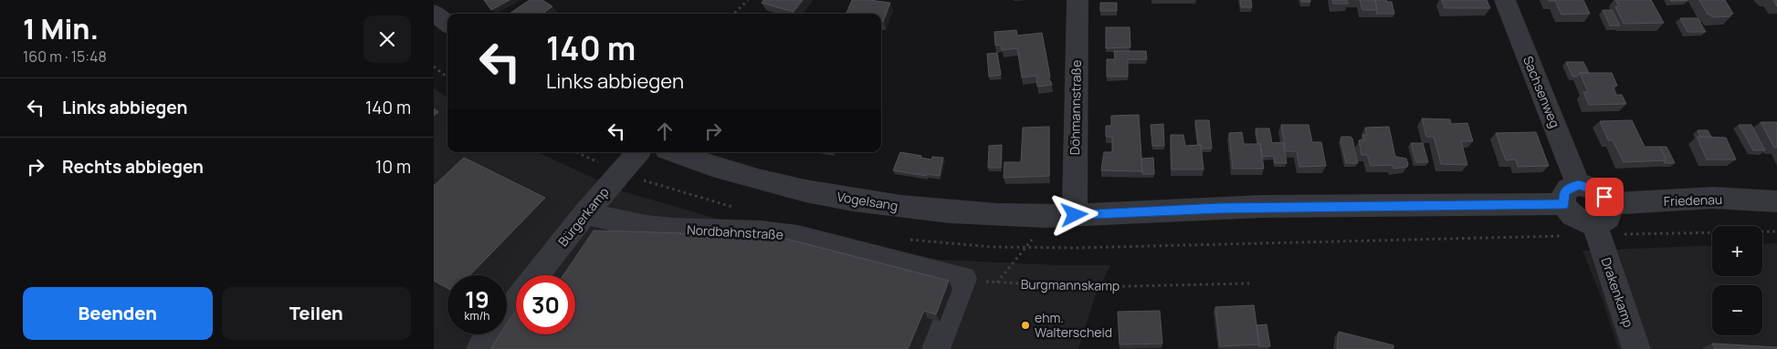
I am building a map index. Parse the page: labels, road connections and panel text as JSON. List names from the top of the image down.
{
  "streets": {
    "street": [
      "Sachsenweg",
      "Döhmannstraße",
      "Friedenau",
      "Vogelsang",
      "Bürgerkamp",
      "Nordbahnstraße",
      "Drakenkamp"
    ],
    "path": ["Burgmannskamp"]
  },
  "crossings": [
    ["Döhmannstraße", "Vogelsang"],
    ["Friedenau", "Drakenkamp"],
    ["Bürgerkamp", "Nordbahnstraße"],
    ["Nordbahnstraße", "Burgmannskamp"]
  ],
  "places": ["ehm. Walterscheid"],
  "page": {
    "heading": ["1 Min.", "160 m · 15:48"],
    "turn": ["140 m", "Links abbiegen"],
    "list": [
      {
        "name": "Links abbiegen",
        "value": "140 m"
      },
      {
        "name": "Rechts abbiegen",
        "value": "10 m"
      }
    ],
    "map_buttons": ["+", "−"],
    "speed": "19 km/h",
    "limit": "30",
    "buttons": ["Beenden", "Teilen"]
  }
}
